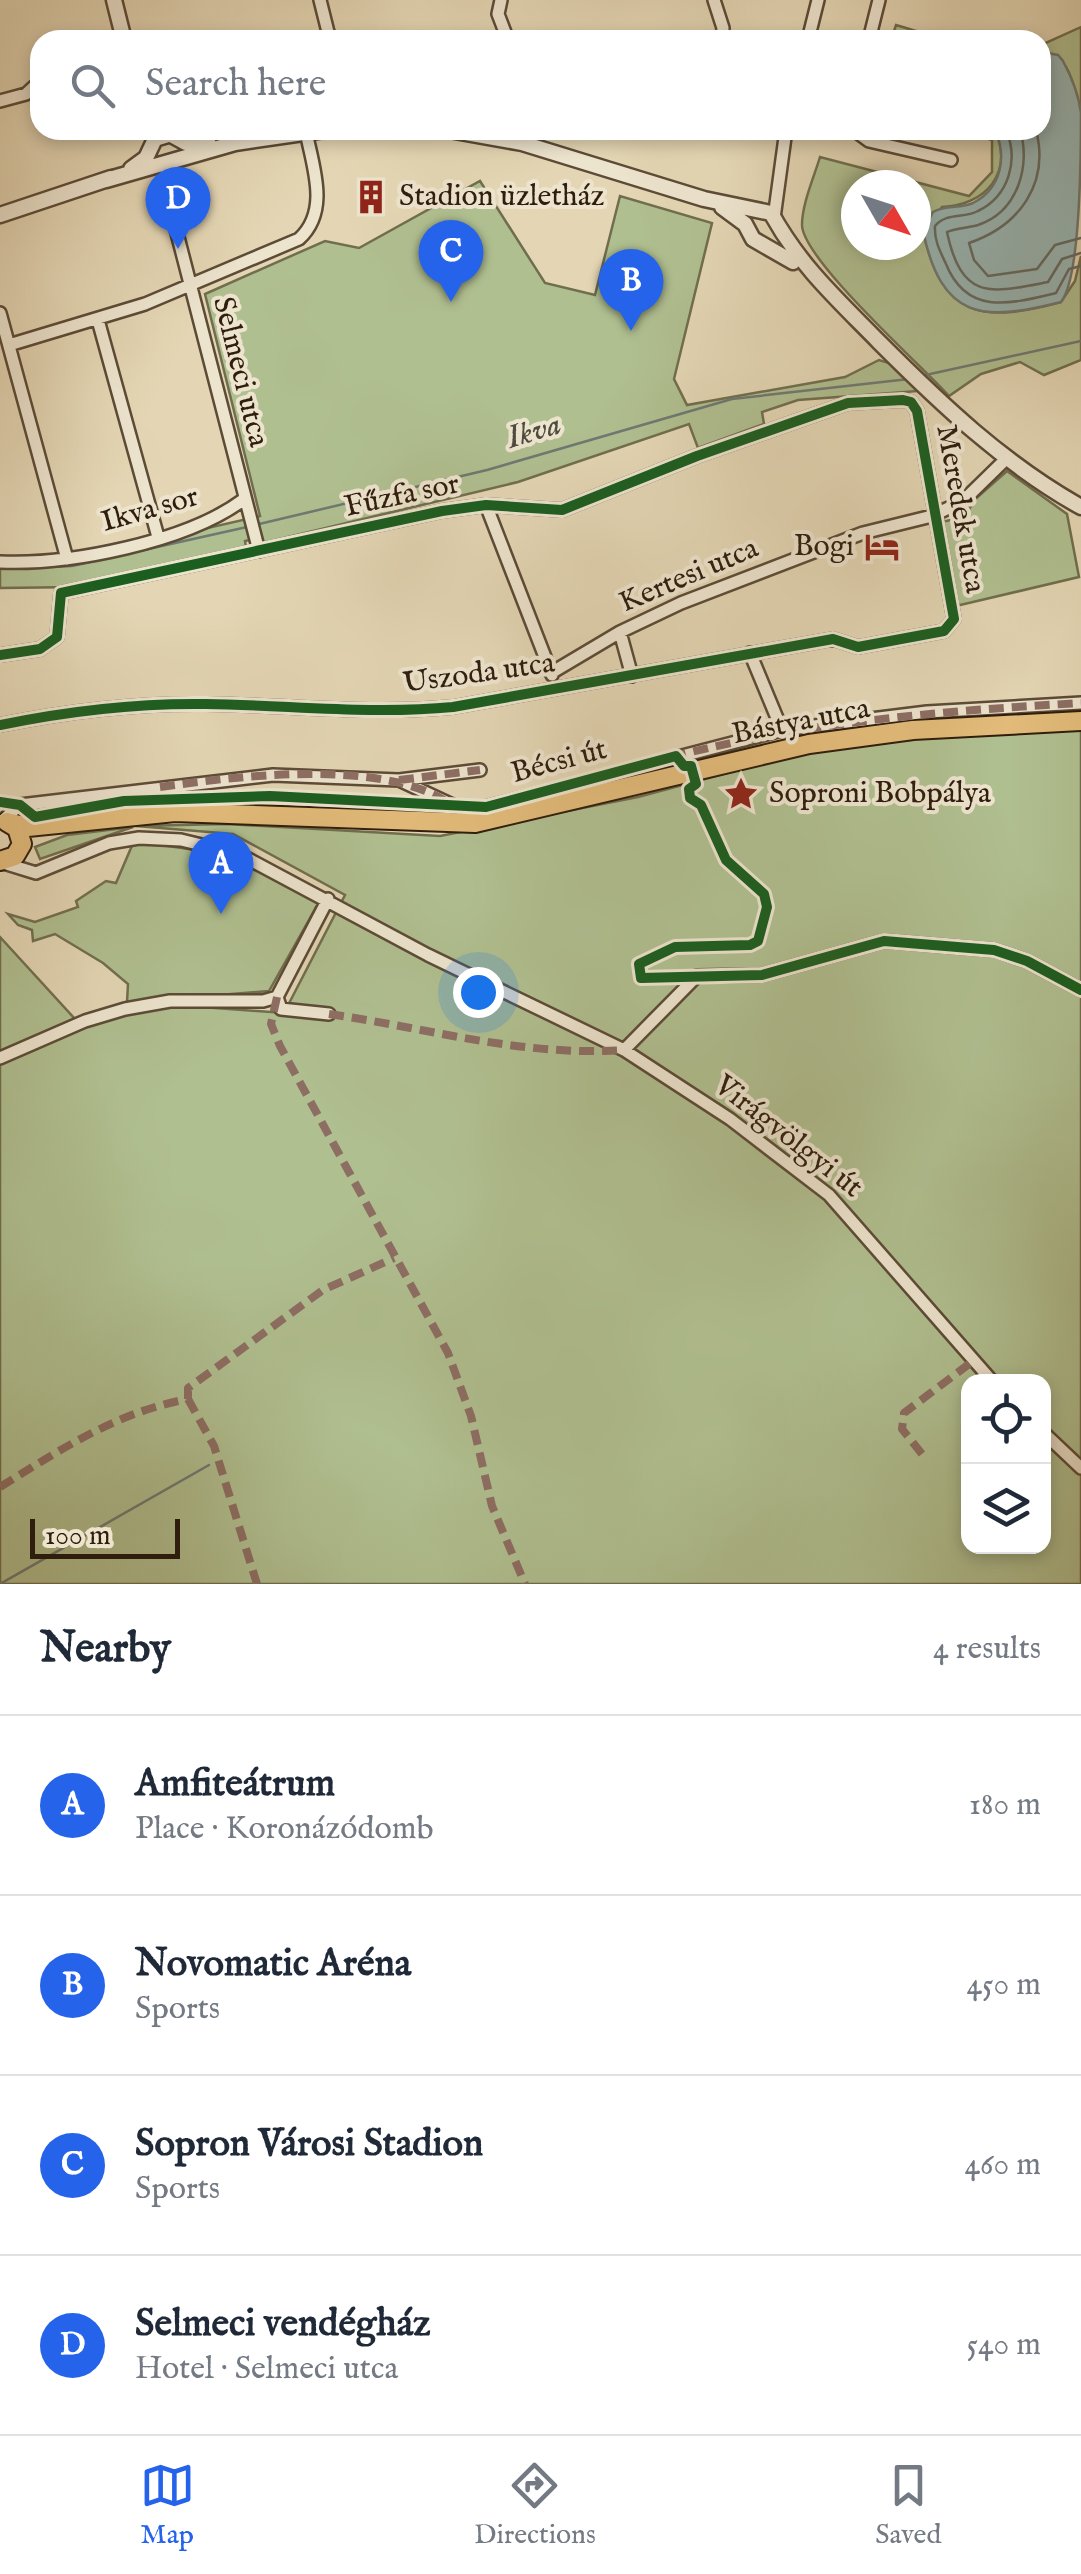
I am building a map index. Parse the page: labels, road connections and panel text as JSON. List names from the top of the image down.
{
  "streets": {
    "main road": ["Bástya utca"],
    "street": [
      "Selmeci utca",
      "Fűzfa sor",
      "Meredek utca",
      "Ikva sor",
      "Kertesi utca",
      "Uszoda utca",
      "Bécsi út",
      "Virágvölgyi út"
    ]
  },
  "crossings": [
    ["Selmeci utca", "Fűzfa sor"],
    ["Selmeci utca", "Ikva sor"],
    ["Fűzfa sor", "Meredek utca"],
    ["Meredek utca", "Kertesi utca"],
    ["Meredek utca", "Uszoda utca"],
    ["Bástya utca", "Bécsi út"],
    ["Bástya utca", "Virágvölgyi út"]
  ],
  "water": ["Ikva"],
  "places": {
    "building": ["Stadion üzletház"],
    "hotel": ["Bogi"],
    "place": ["Soproni Bobpálya"]
  },
  "scale_bar": "100 m",
  "north": "bottom right",
  "page": {
    "search": "Search here",
    "pins": [
      "D",
      "C",
      "B",
      "A"
    ],
    "scale": "100 m",
    "heading": ["Nearby", "4 results"],
    "list": [
      {
        "mark": "A",
        "name": "Amfiteátrum",
        "note": "Place · Koronázódomb",
        "value": "180 m"
      },
      {
        "mark": "B",
        "name": "Novomatic Aréna",
        "note": "Sports",
        "value": "450 m"
      },
      {
        "mark": "C",
        "name": "Sopron Városi Stadion",
        "note": "Sports",
        "value": "460 m"
      },
      {
        "mark": "D",
        "name": "Selmeci vendégház",
        "note": "Hotel · Selmeci utca",
        "value": "540 m"
      }
    ],
    "nav": ["Map", "Directions", "Saved"]
  }
}
